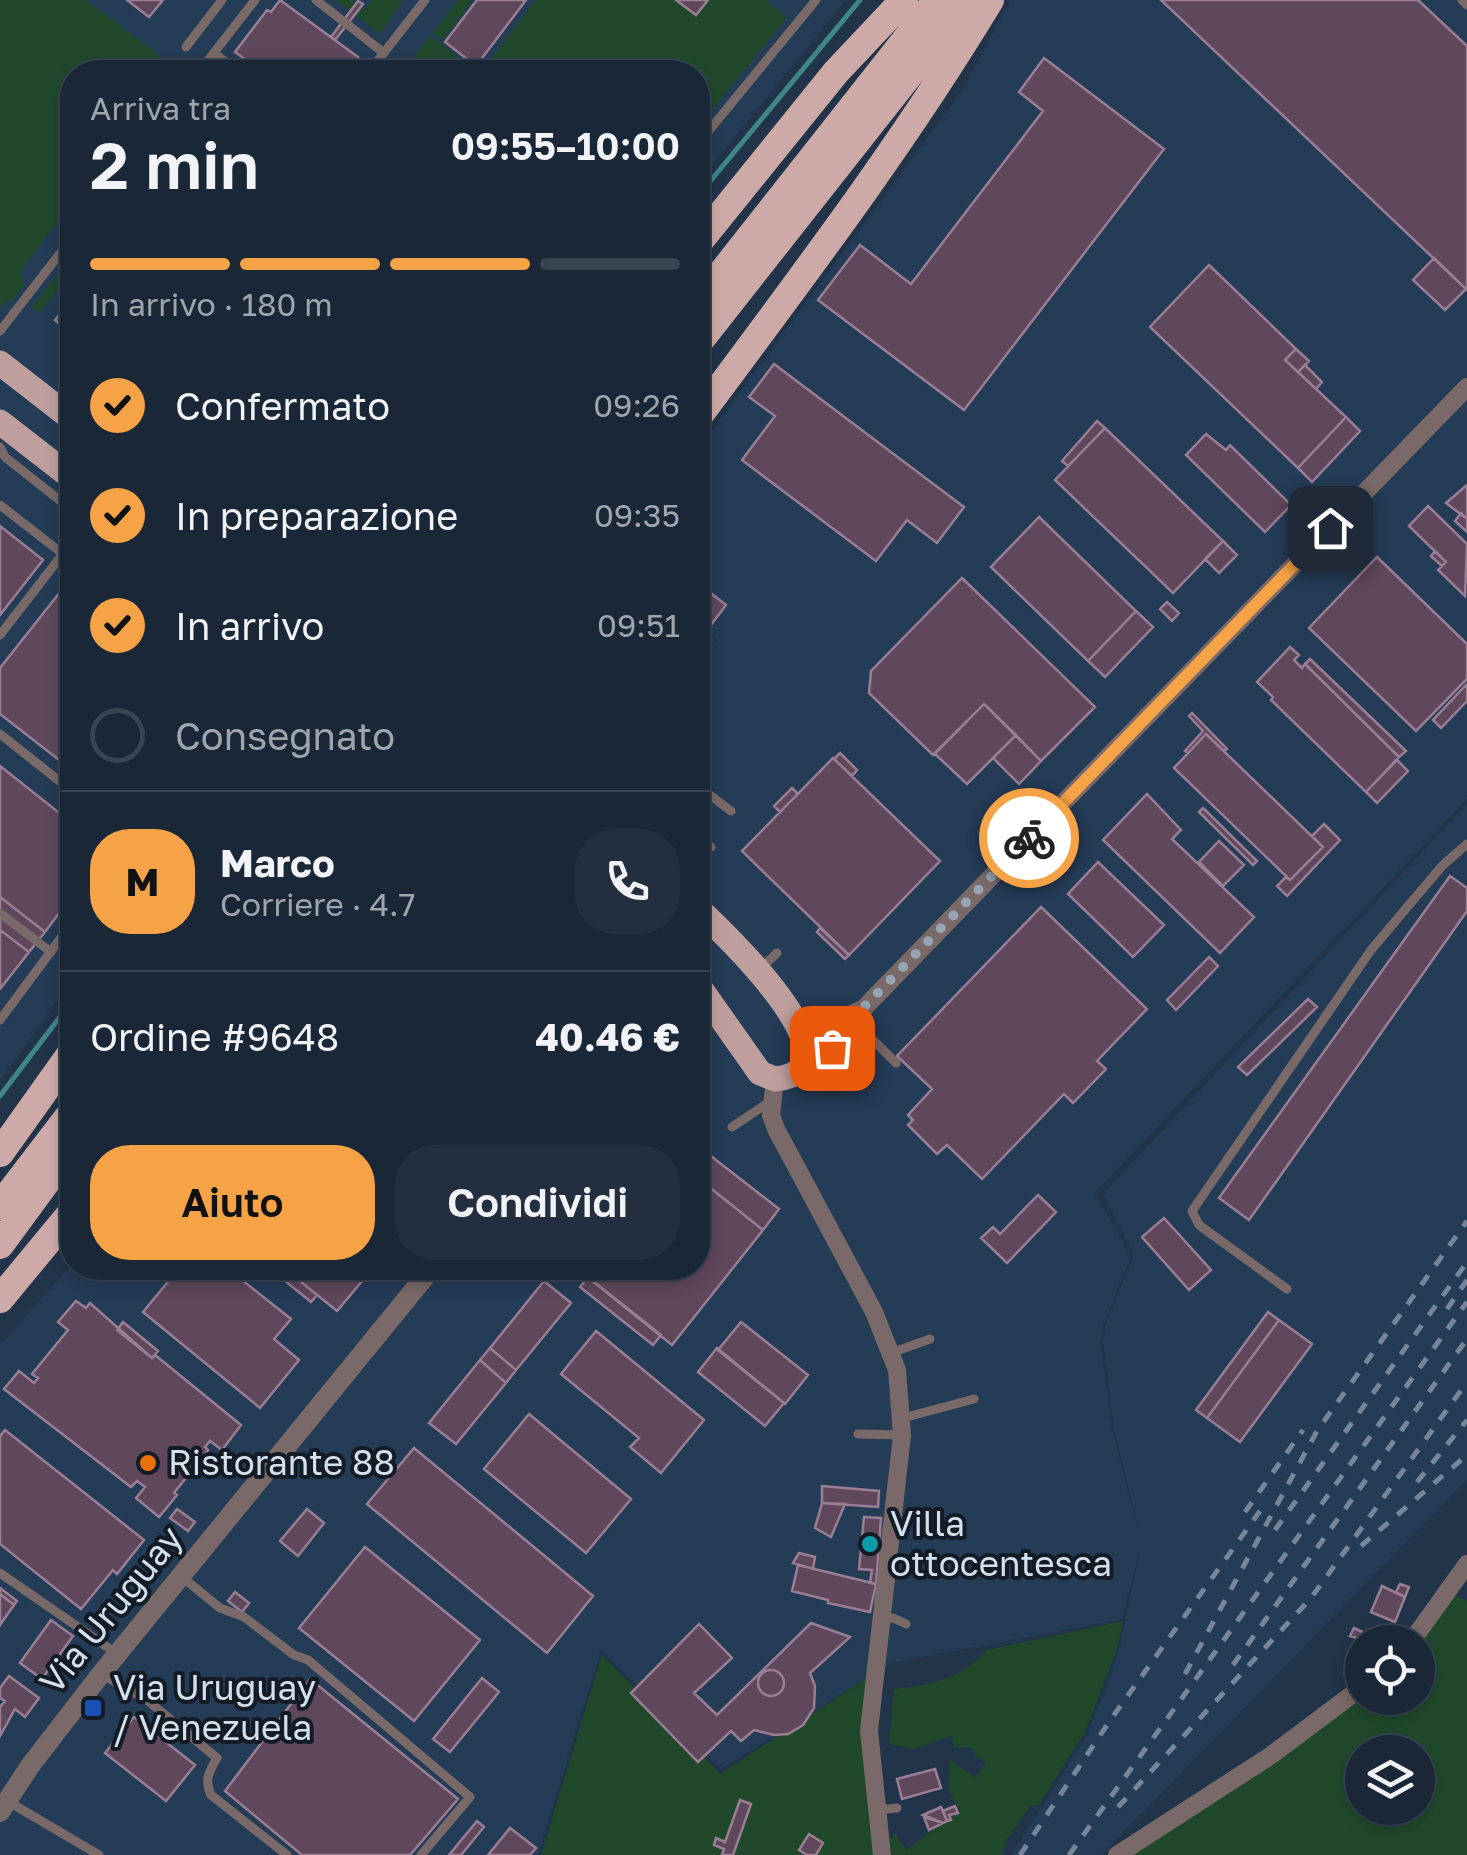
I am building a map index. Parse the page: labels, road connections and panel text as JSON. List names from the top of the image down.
{
  "streets": {
    "street": ["Via Uruguay"]
  },
  "places": {
    "other": ["Ristorante 88", "Villa ottocentesca"],
    "transit": ["Via Uruguay / Venezuela"]
  },
  "page": {
    "heading": ["2 min", "Arriva tra", "09:55–10:00"],
    "panel": [
      "Marco",
      "Corriere · 4.7",
      "Ordine #9648",
      "40.46 €"
    ],
    "bar": "In arrivo · 180 m",
    "list": [
      ["Confermato", "09:26"],
      ["In preparazione", "09:35"],
      ["In arrivo", "09:51"],
      "Consegnato"
    ],
    "round": "M",
    "buttons": ["Aiuto", "Condividi"]
  }
}
